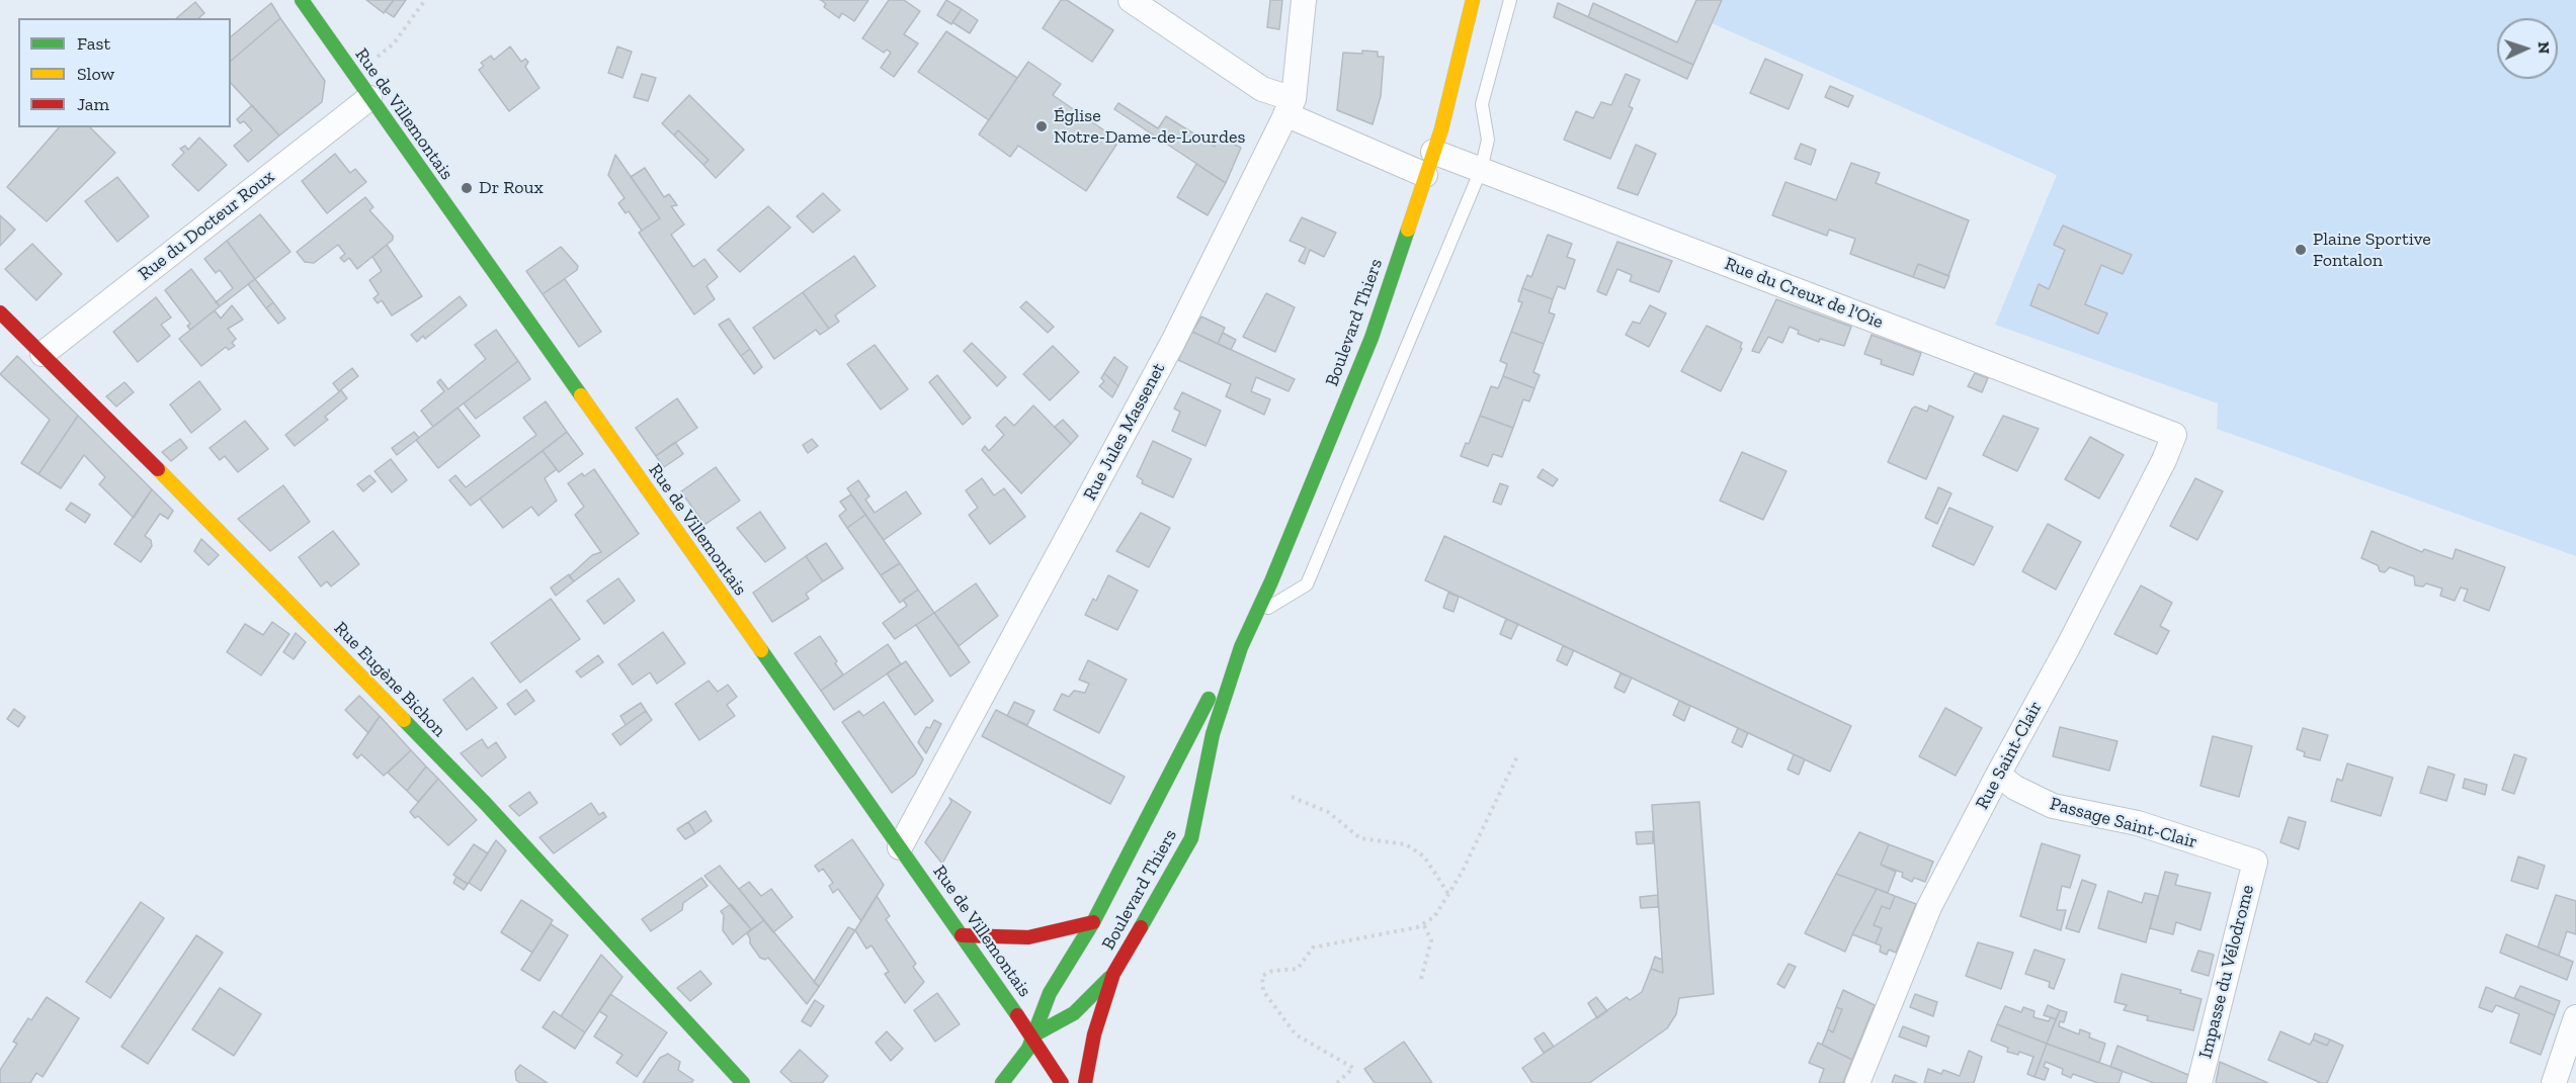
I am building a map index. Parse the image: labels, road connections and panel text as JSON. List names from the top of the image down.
{
  "streets": {
    "main road": ["Rue de Villemontais", "Boulevard Thiers", "Rue Eugène Bichon"],
    "street": [
      "Rue du Docteur Roux",
      "Rue du Creux de l'Oie",
      "Rue Jules Massenet",
      "Rue Saint-Clair",
      "Passage Saint-Clair",
      "Impasse du Vélodrome"
    ]
  },
  "crossings": [
    ["Rue de Villemontais", "Rue du Docteur Roux"],
    ["Rue de Villemontais", "Boulevard Thiers"],
    ["Rue de Villemontais", "Rue Jules Massenet"],
    ["Rue du Docteur Roux", "Rue Eugène Bichon"],
    ["Rue du Creux de l'Oie", "Boulevard Thiers"],
    ["Rue du Creux de l'Oie", "Rue Saint-Clair"],
    ["Rue Saint-Clair", "Passage Saint-Clair"],
    ["Passage Saint-Clair", "Impasse du Vélodrome"]
  ],
  "places": ["Église Notre-Dame-de-Lourdes", "Dr Roux", "Plaine Sportive Fontalon"],
  "legend": ["Fast", "Slow", "Jam"],
  "north": "right"
}
